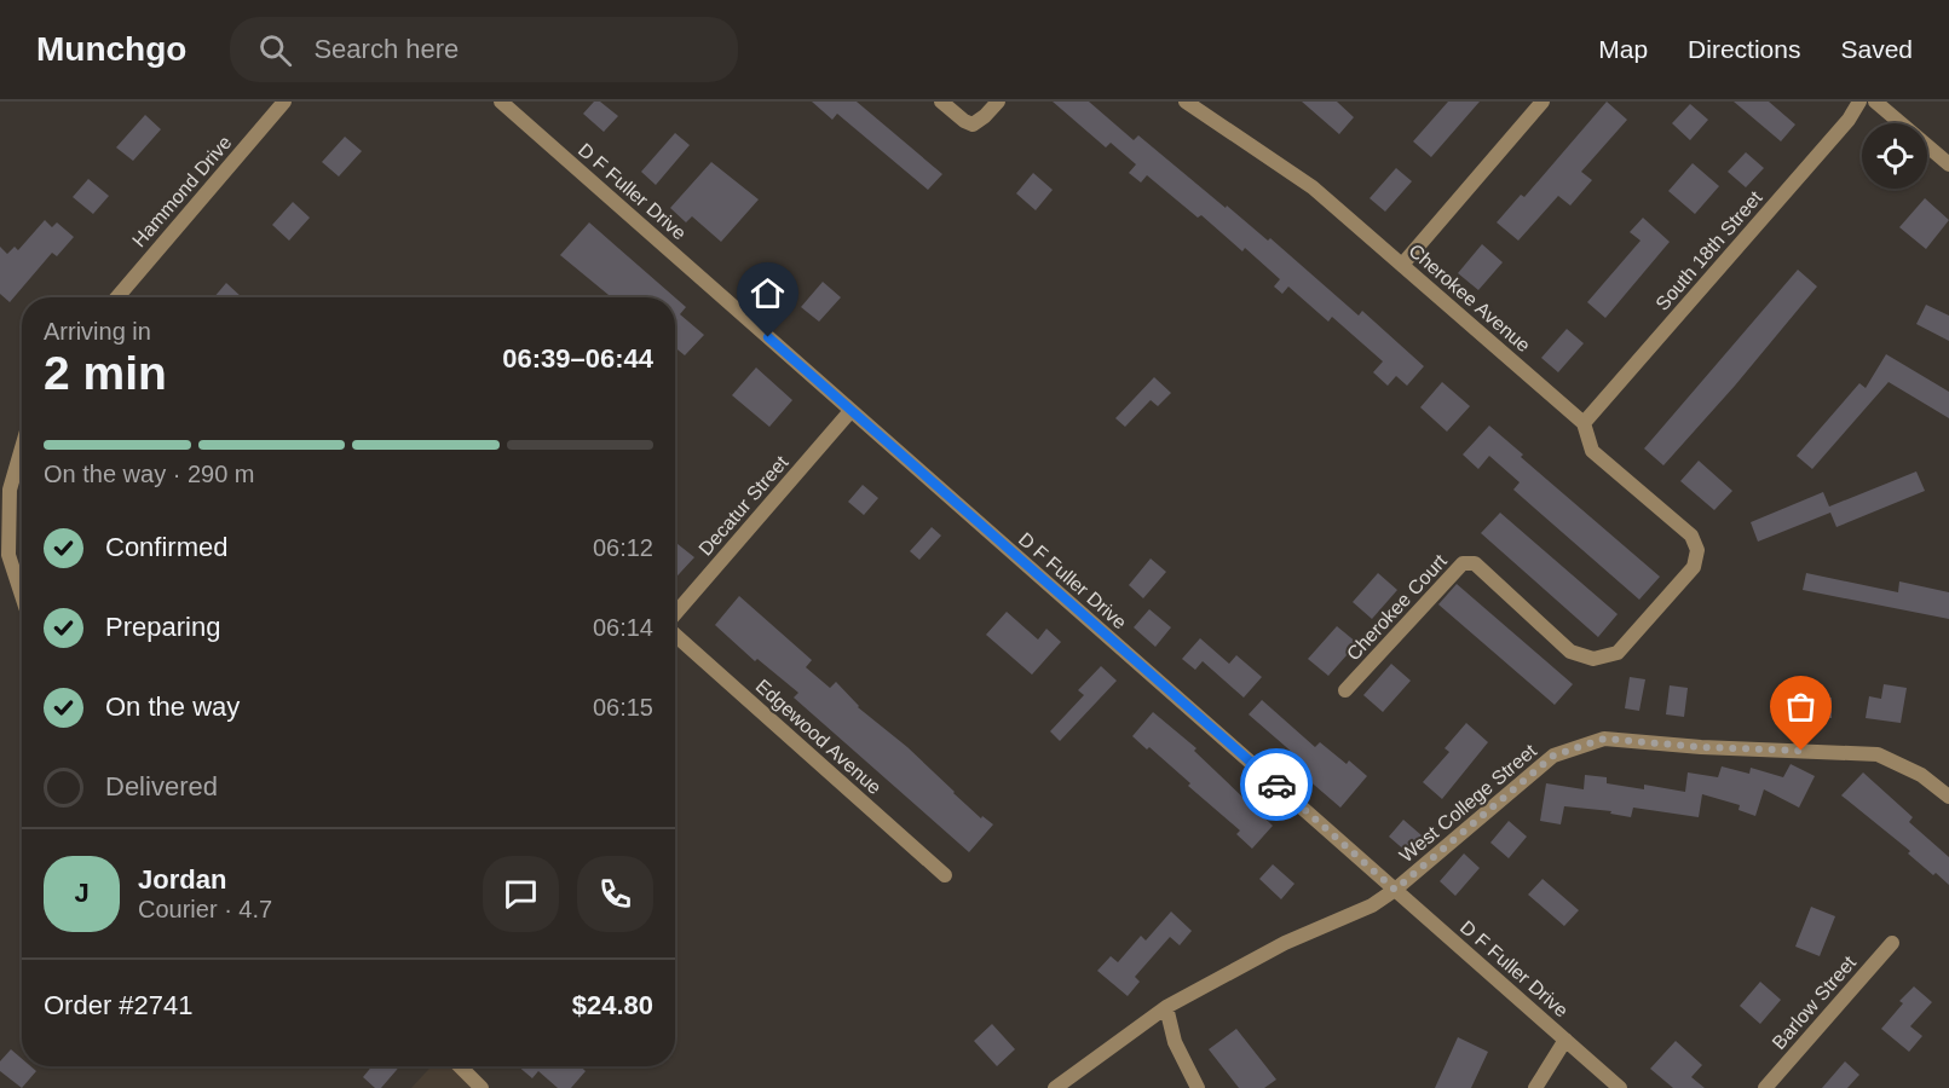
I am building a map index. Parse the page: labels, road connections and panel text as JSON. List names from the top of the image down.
{
  "streets": {
    "street": [
      "Hammond Drive",
      "D F Fuller Drive",
      "South 18th Street",
      "Cherokee Avenue",
      "Decatur Street",
      "Cherokee Court",
      "Edgewood Avenue",
      "West College Street",
      "Barlow Street"
    ]
  },
  "crossings": [
    ["D F Fuller Drive", "Decatur Street"],
    ["D F Fuller Drive", "West College Street"],
    ["South 18th Street", "Cherokee Avenue"],
    ["Cherokee Avenue", "Cherokee Court"]
  ],
  "page": {
    "header": "Munchgo",
    "search": "Search here",
    "nav": ["Map", "Directions", "Saved"],
    "heading": ["2 min", "Arriving in", "06:39–06:44"],
    "panel": [
      "Jordan",
      "Courier · 4.7",
      "Order #2741",
      "$24.80"
    ],
    "bar": "On the way · 290 m",
    "list": [
      ["Confirmed", "06:12"],
      ["Preparing", "06:14"],
      ["On the way", "06:15"],
      "Delivered"
    ],
    "round": "J"
  }
}
